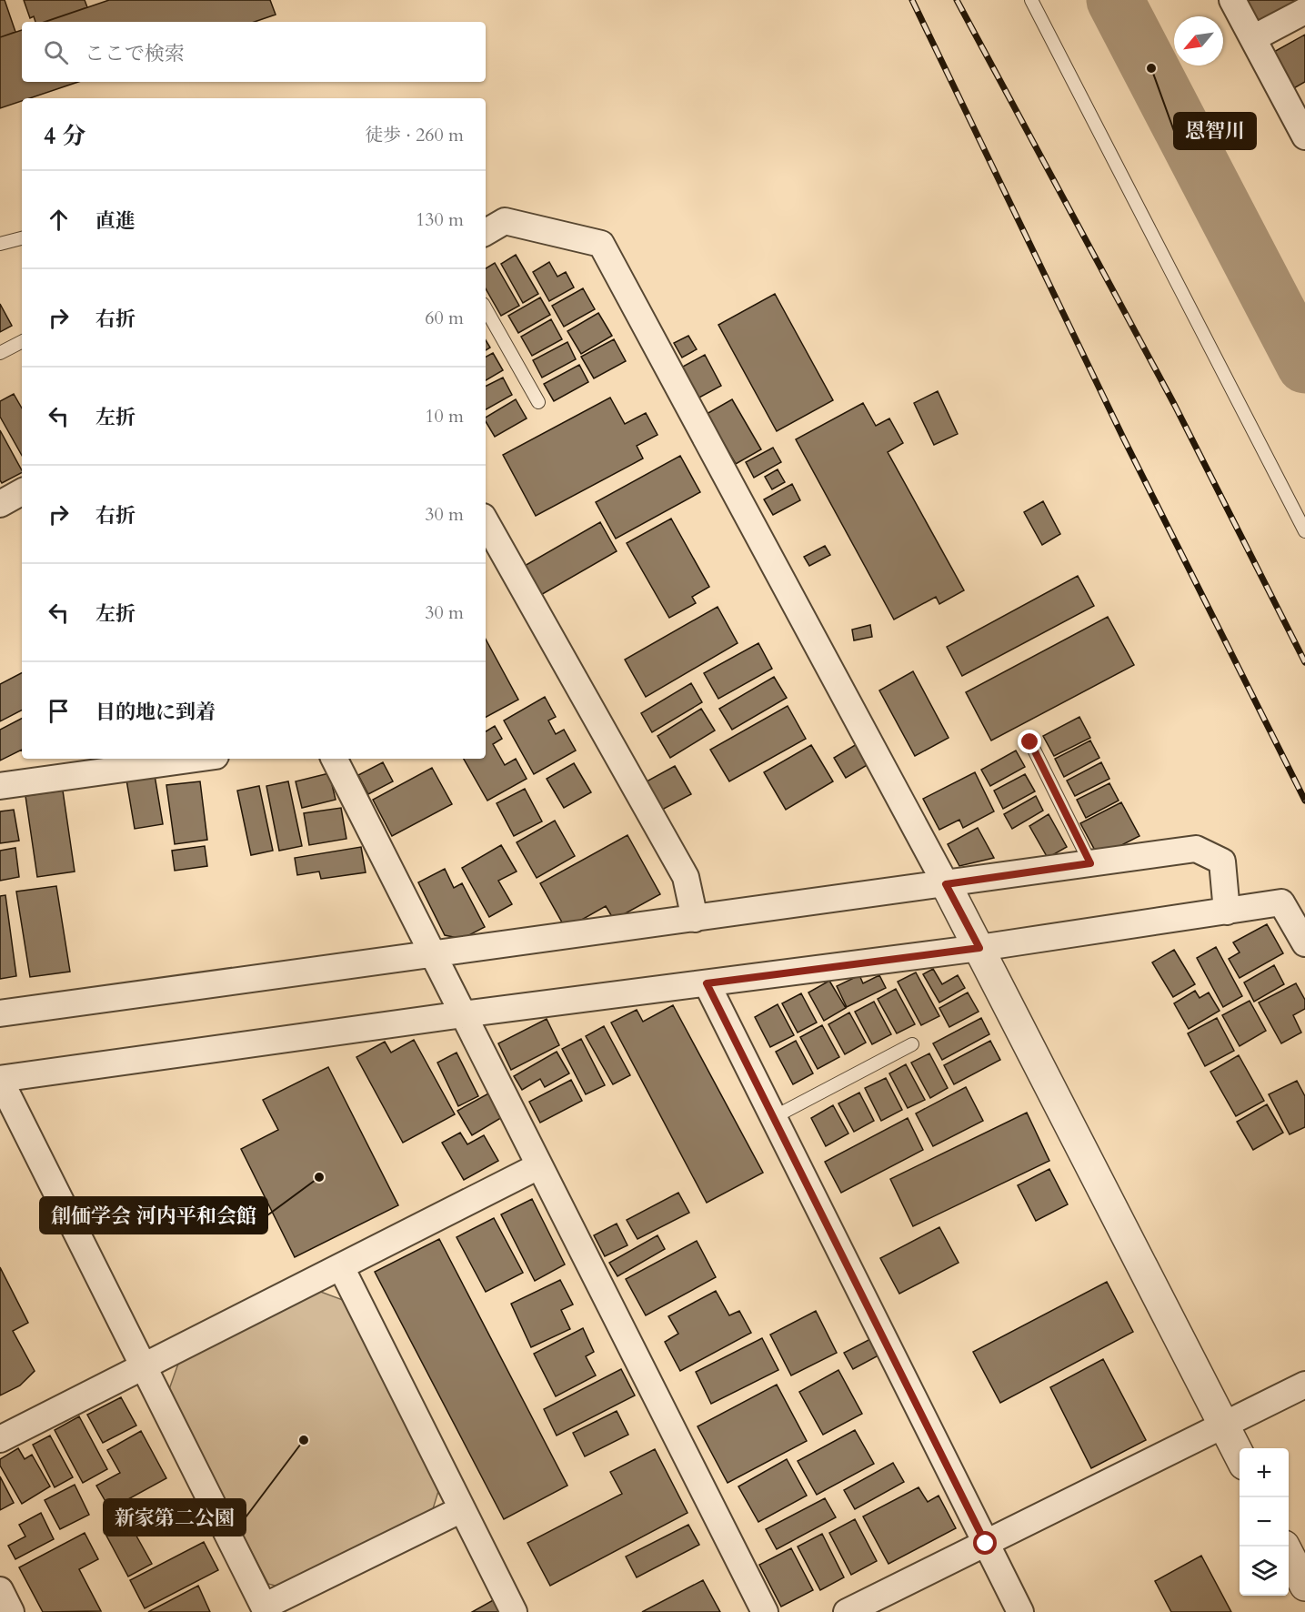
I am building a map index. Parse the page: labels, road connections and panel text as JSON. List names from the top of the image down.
{
  "places": ["恩智川", "創価学会 河内平和会館", "新家第二公園"],
  "north": "bottom left",
  "page": {
    "search": "ここで検索",
    "heading": ["4 分", "徒歩 · 260 m"],
    "list": [
      ["直進", "130 m"],
      ["右折", "60 m"],
      ["左折", "10 m"],
      ["右折", "30 m"],
      ["左折", "30 m"],
      "目的地に到着"
    ],
    "map_buttons": ["+", "−"]
  }
}
